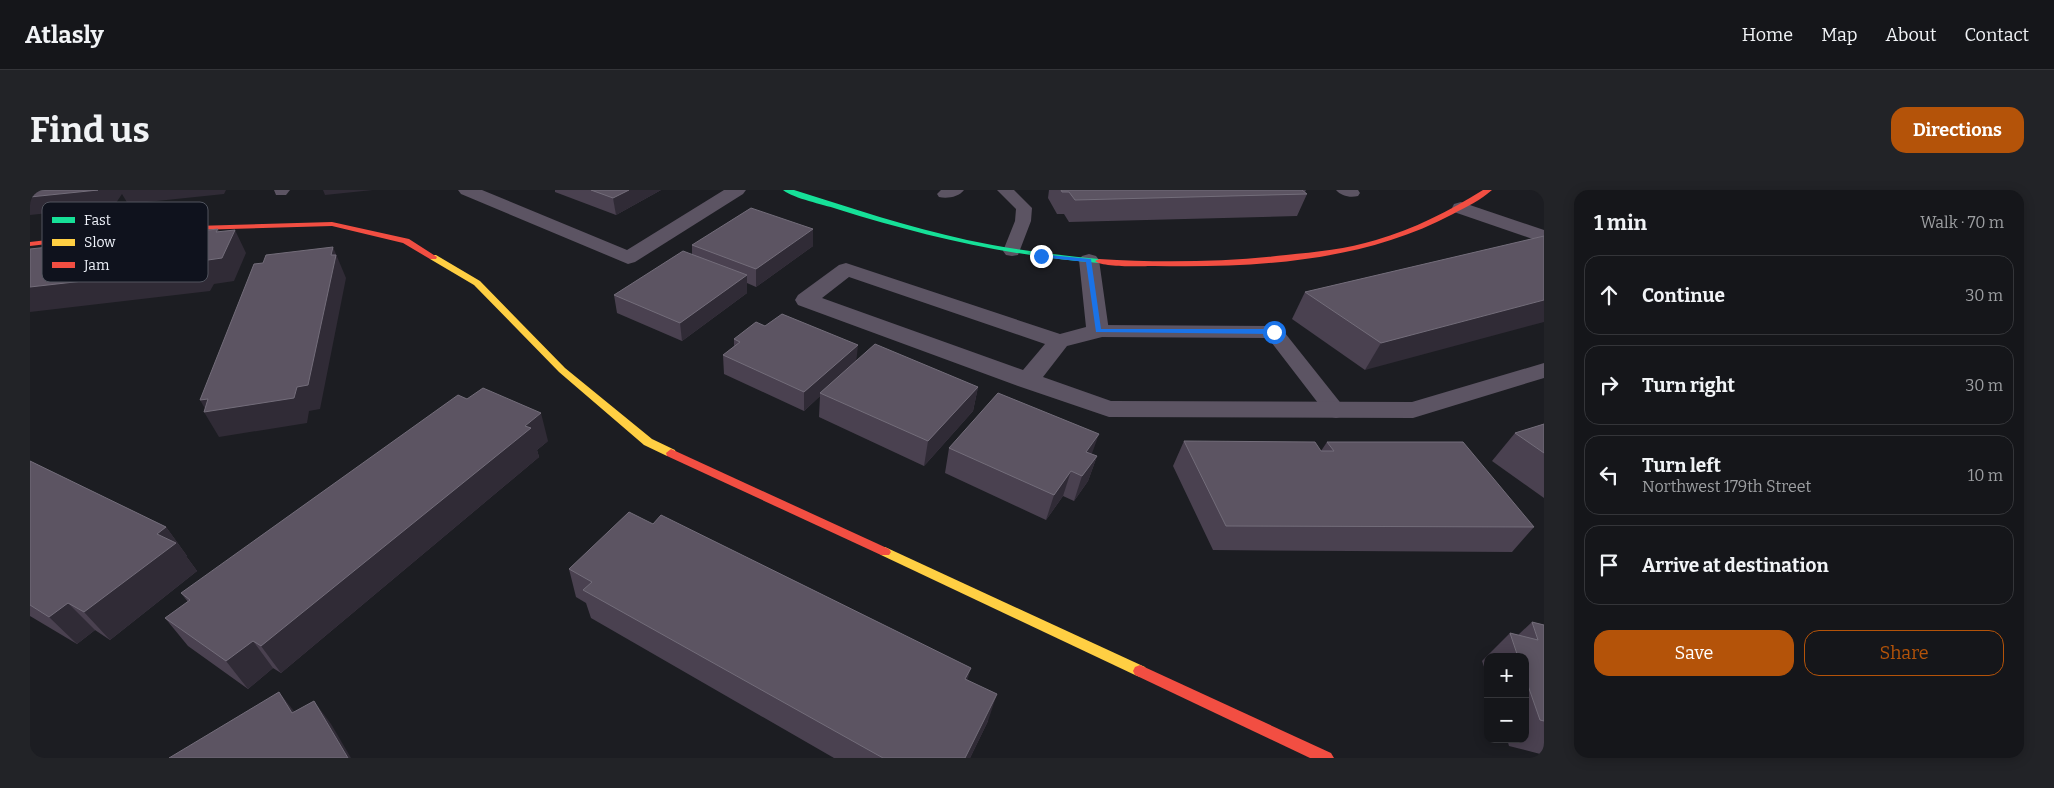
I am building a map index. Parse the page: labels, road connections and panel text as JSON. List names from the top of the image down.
{
  "legend": ["Fast", "Slow", "Jam"],
  "page": {
    "header": "Atlasly",
    "nav": [
      "Home",
      "Map",
      "About",
      "Contact"
    ],
    "buttons": [
      "Directions",
      ["Save", "Share"]
    ],
    "title": "Find us",
    "heading": ["1 min", "Walk · 70 m"],
    "list": [
      ["Continue", "30 m"],
      ["Turn right", "30 m"],
      ["Turn left", "Northwest 179th Street", "10 m"],
      "Arrive at destination"
    ],
    "map_buttons": ["+", "−"]
  }
}
